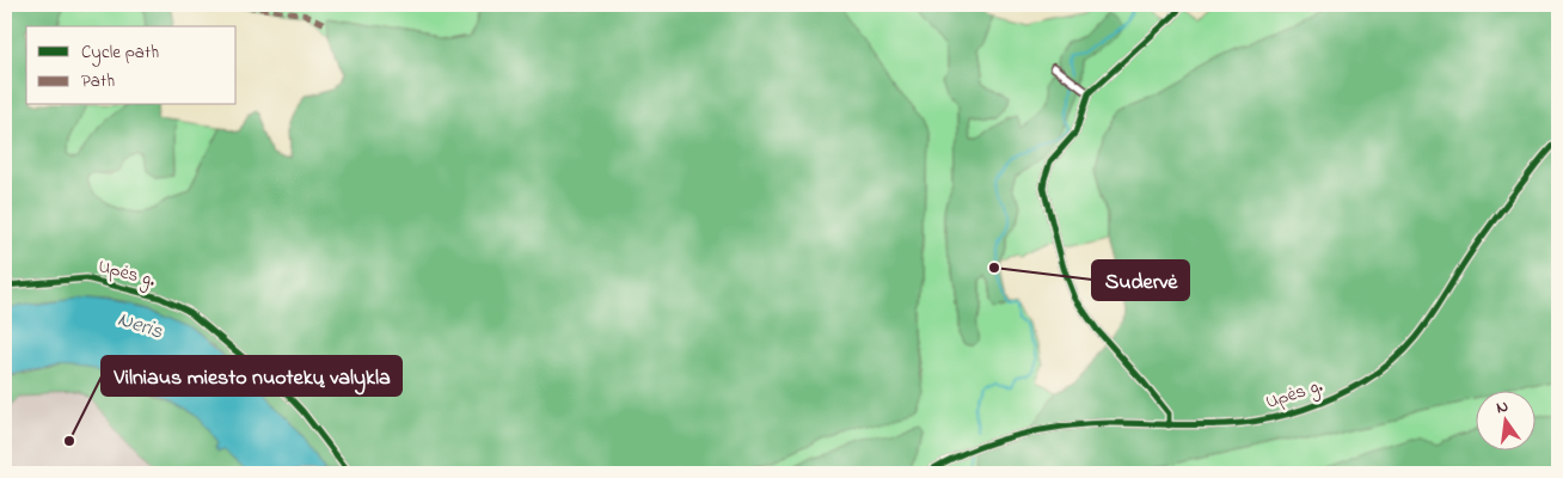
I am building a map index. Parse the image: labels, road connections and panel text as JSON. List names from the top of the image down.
{
  "streets": {
    "street": ["Upės g."]
  },
  "water": ["Neris"],
  "places": ["Sudervė", "Vilniaus miesto nuotekų valykla"],
  "legend": ["Cycle path", "Path"],
  "north": "top"
}
